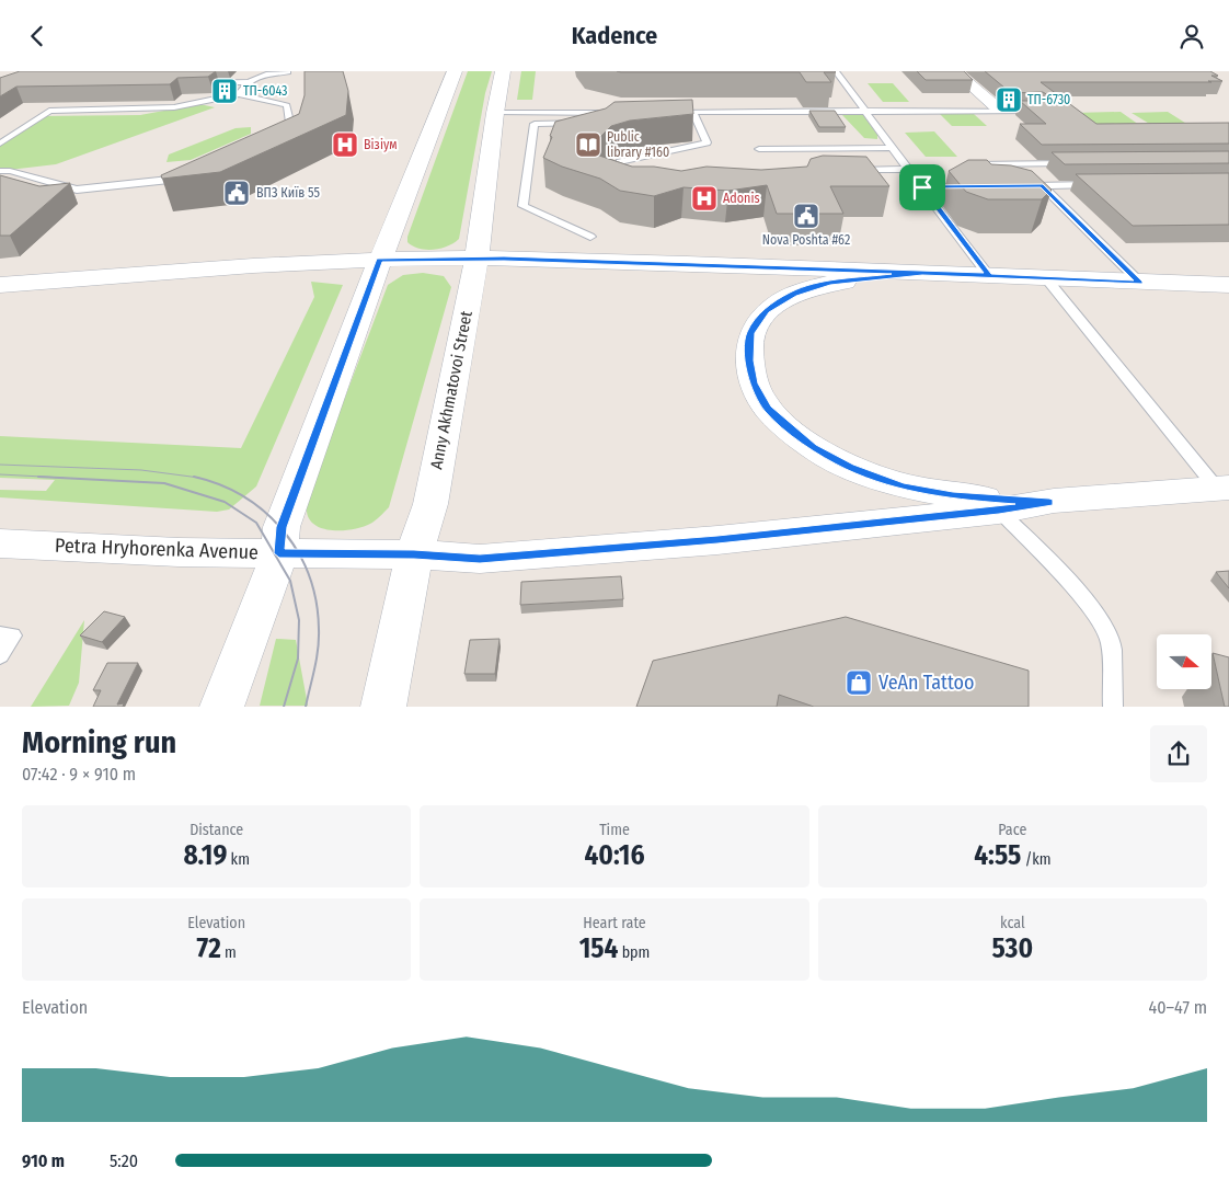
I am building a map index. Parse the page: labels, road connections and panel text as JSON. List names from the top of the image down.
{
  "streets": {
    "main road": ["Anny Akhmatovoi Street", "Petra Hryhorenka Avenue"]
  },
  "crossings": [
    ["Anny Akhmatovoi Street", "Petra Hryhorenka Avenue"]
  ],
  "places": {
    "building": ["ТП-6043", "ТП-6730"],
    "hospital": ["Візіум", "Adonis"],
    "library": ["Public library #160"],
    "public building": ["ВПЗ Київ 55", "Nova Poshta #62"],
    "shop": ["VeAn Tattoo"]
  },
  "north": "right",
  "page": {
    "header": "Kadence",
    "heading": ["Morning run", "07:42 · 9 × 910 m"],
    "stats": [
      ["Distance", "8.19 km"],
      ["Time", "40:16"],
      ["Pace", "4:55 /km"],
      ["Elevation", "72 m"],
      ["Heart rate", "154 bpm"],
      ["kcal", "530"]
    ],
    "chart": ["Elevation", "40–47 m"],
    "list": [
      {
        "name": "910 m",
        "note": "5:20"
      }
    ]
  }
}
